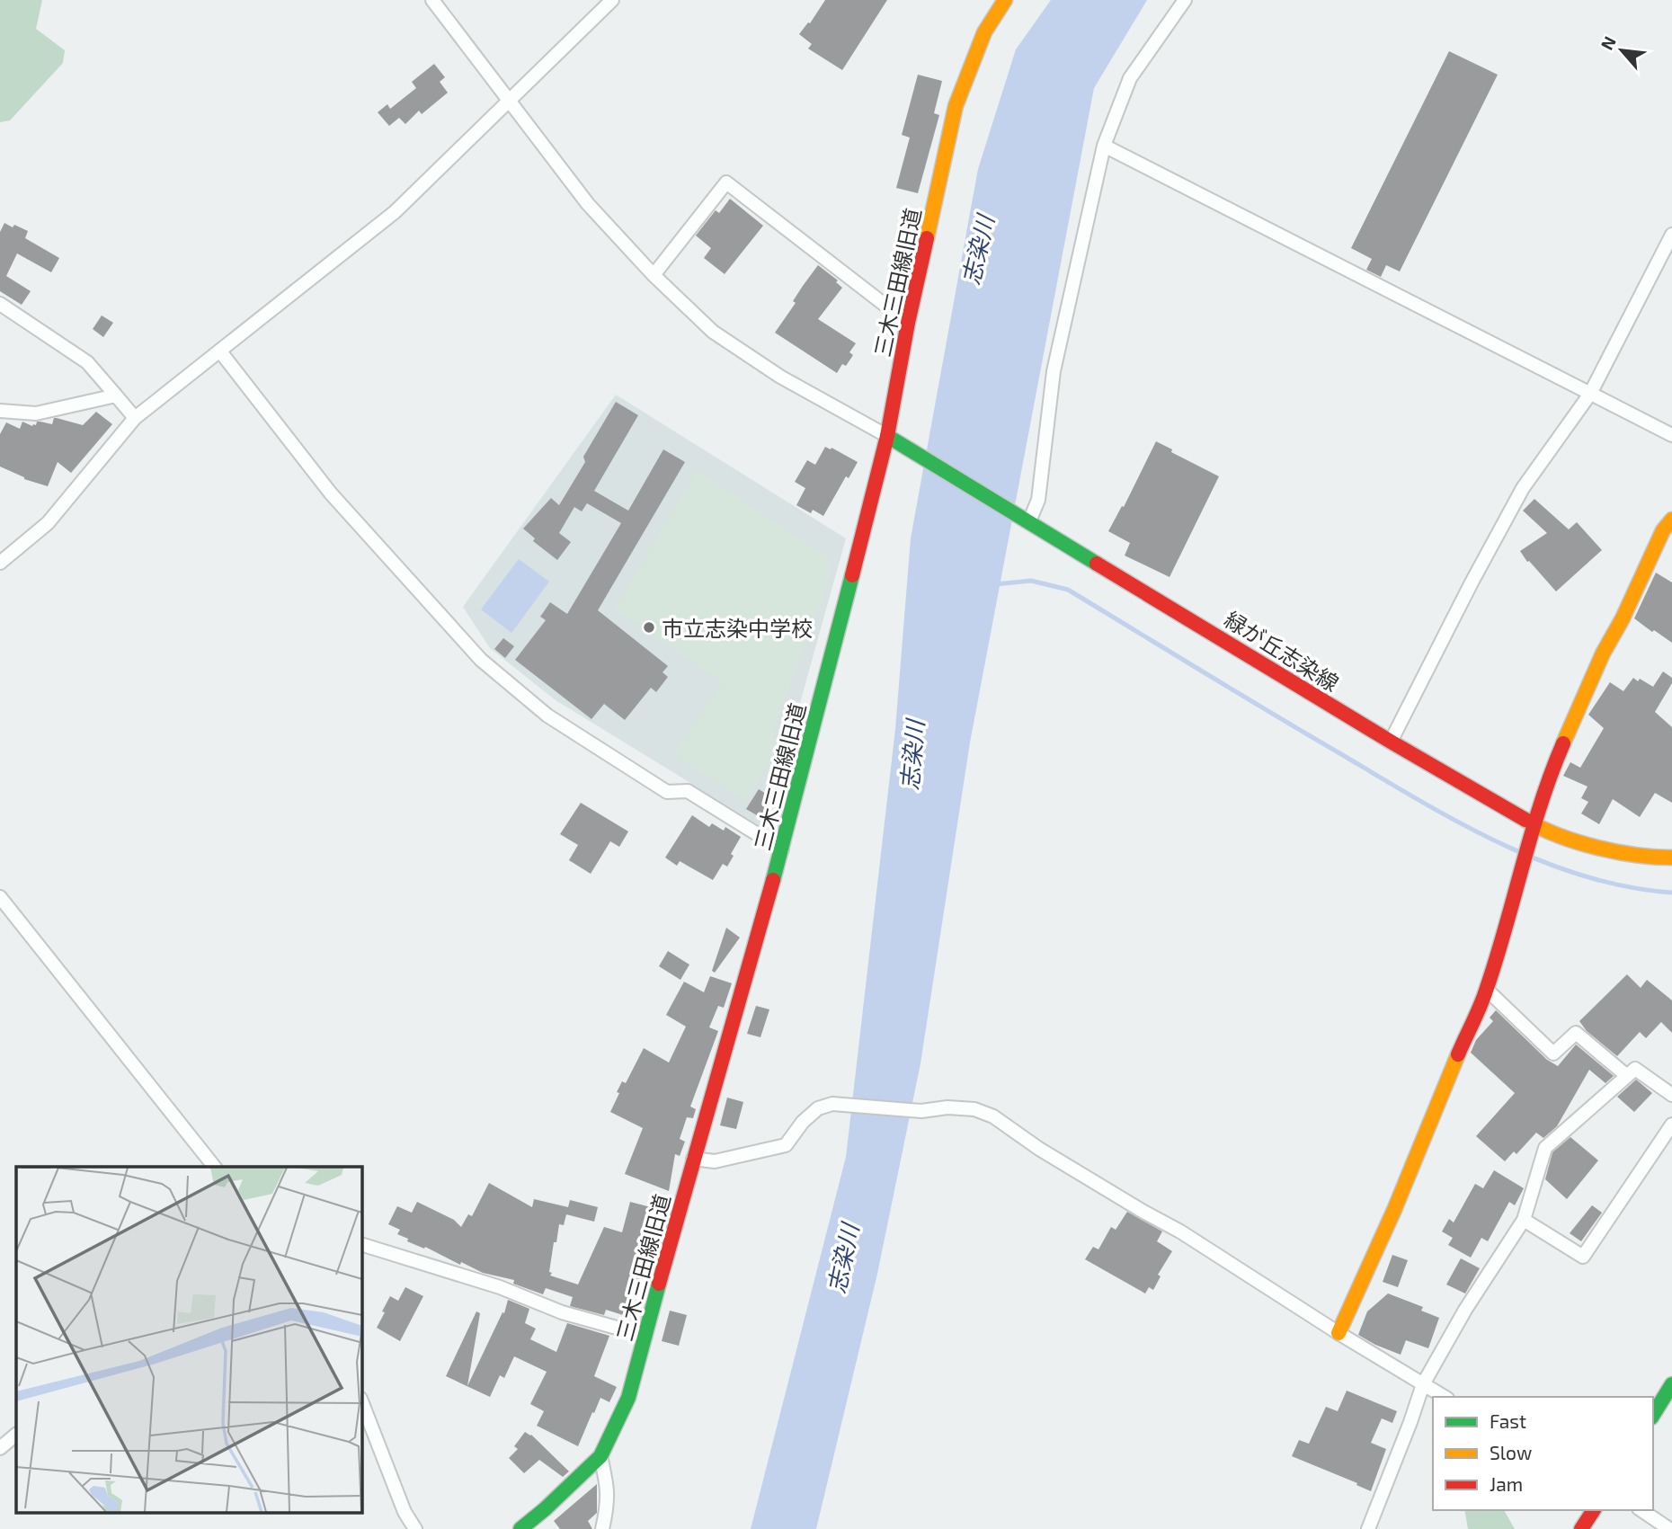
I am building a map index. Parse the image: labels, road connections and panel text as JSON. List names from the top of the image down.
{
  "streets": {
    "street": ["三木三田線旧道", "緑が丘志染線"]
  },
  "crossings": [
    ["三木三田線旧道", "緑が丘志染線"]
  ],
  "water": ["志染川"],
  "places": ["市立志染中学校"],
  "legend": ["Fast", "Slow", "Jam"],
  "north": "top left"
}
